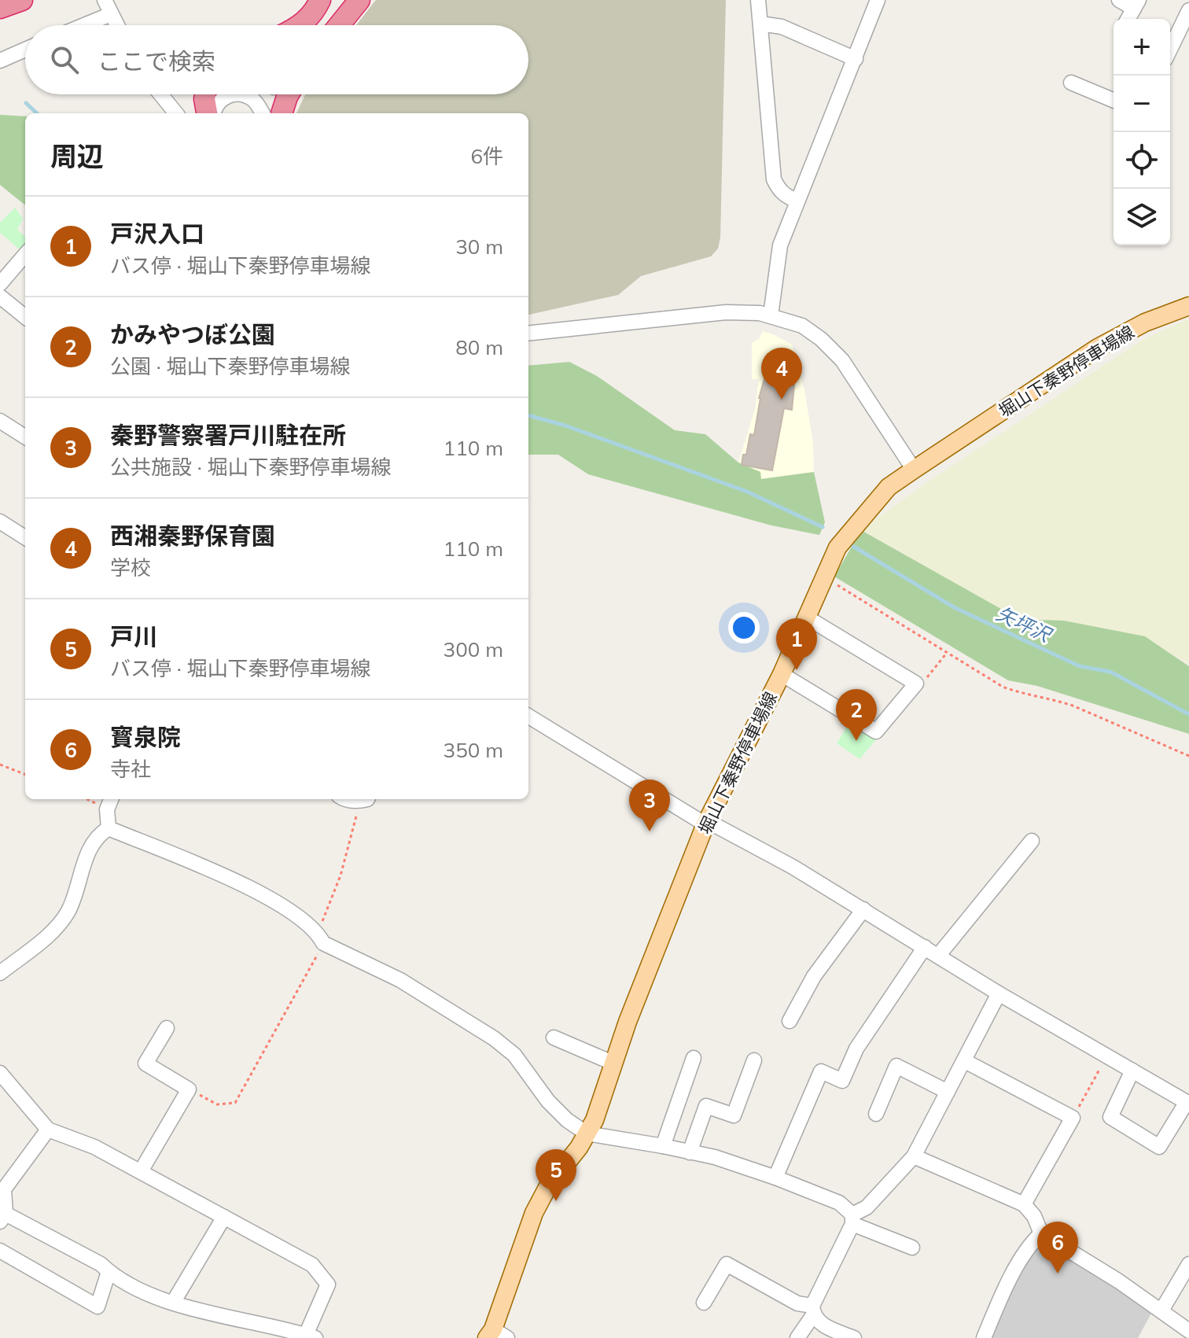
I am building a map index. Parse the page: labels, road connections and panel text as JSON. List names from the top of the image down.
{
  "streets": {
    "main road": ["堀山下秦野停車場線"]
  },
  "water": ["矢坪沢"],
  "page": {
    "map_buttons": ["+", "−"],
    "search": "ここで検索",
    "heading": ["周辺", "6件"],
    "list": [
      {
        "mark": "1",
        "name": "戸沢入口",
        "note": "バス停 · 堀山下秦野停車場線",
        "value": "30 m"
      },
      {
        "mark": "2",
        "name": "かみやつぼ公園",
        "note": "公園 · 堀山下秦野停車場線",
        "value": "80 m"
      },
      {
        "mark": "3",
        "name": "秦野警察署戸川駐在所",
        "note": "公共施設 · 堀山下秦野停車場線",
        "value": "110 m"
      },
      {
        "mark": "4",
        "name": "西湘秦野保育園",
        "note": "学校",
        "value": "110 m"
      },
      {
        "mark": "5",
        "name": "戸川",
        "note": "バス停 · 堀山下秦野停車場線",
        "value": "300 m"
      },
      {
        "mark": "6",
        "name": "寳泉院",
        "note": "寺社",
        "value": "350 m"
      }
    ],
    "pins": [
      "4",
      "1",
      "2",
      "3",
      "5",
      "6"
    ]
  }
}
